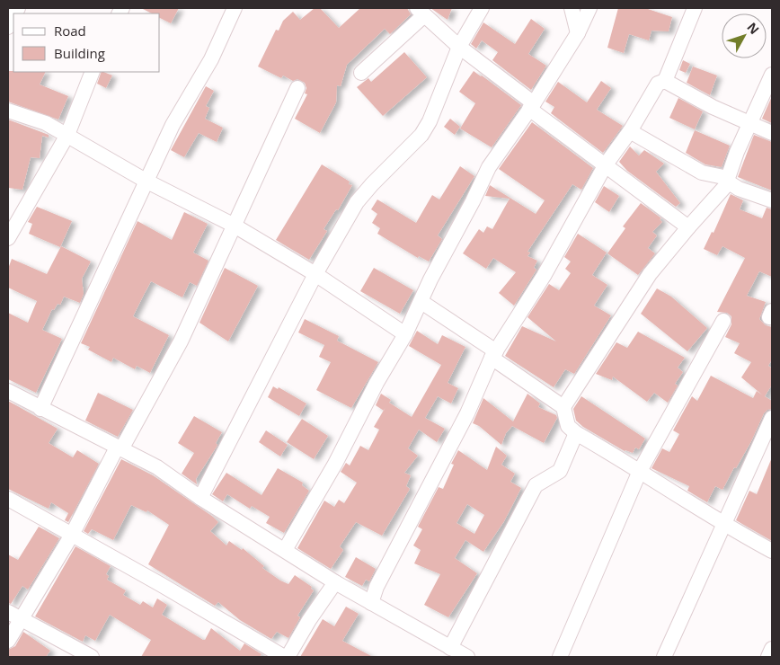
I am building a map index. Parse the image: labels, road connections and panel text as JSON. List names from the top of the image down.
{
  "legend": ["Road", "Building"],
  "north": "top right"
}
